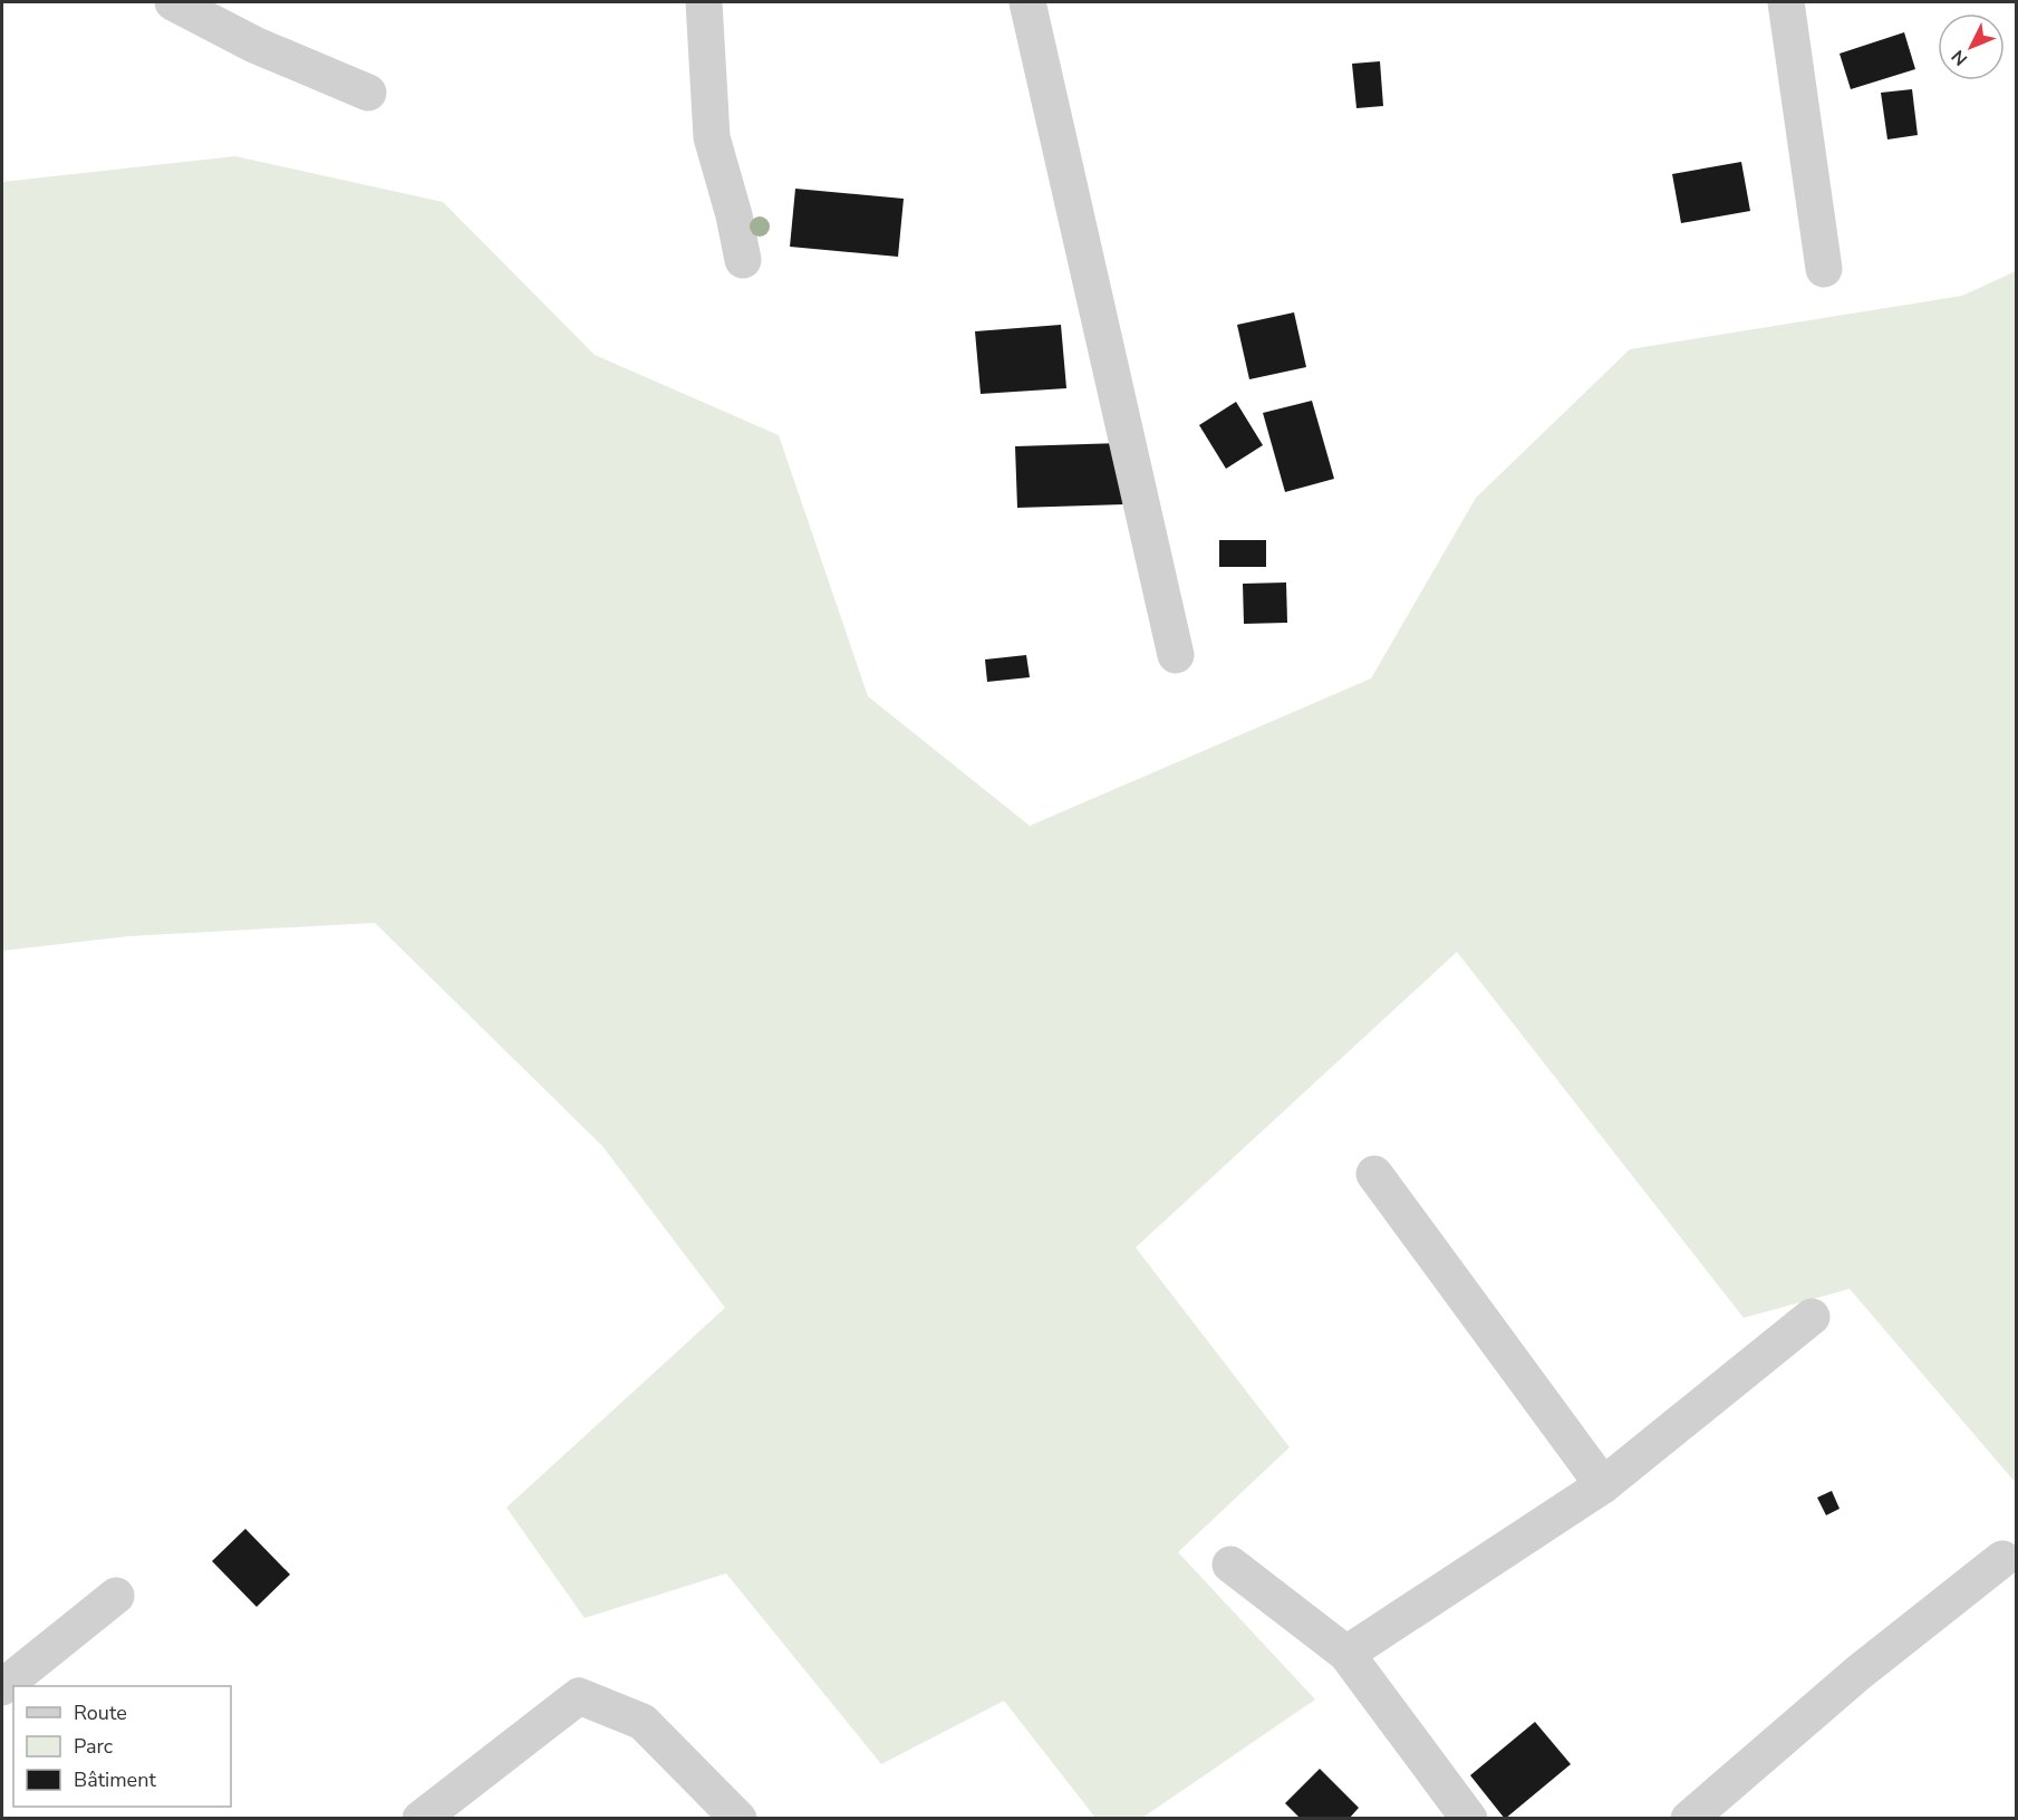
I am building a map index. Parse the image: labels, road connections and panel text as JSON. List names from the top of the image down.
{
  "legend": ["Route", "Parc", "Bâtiment"],
  "north": "bottom left"
}
